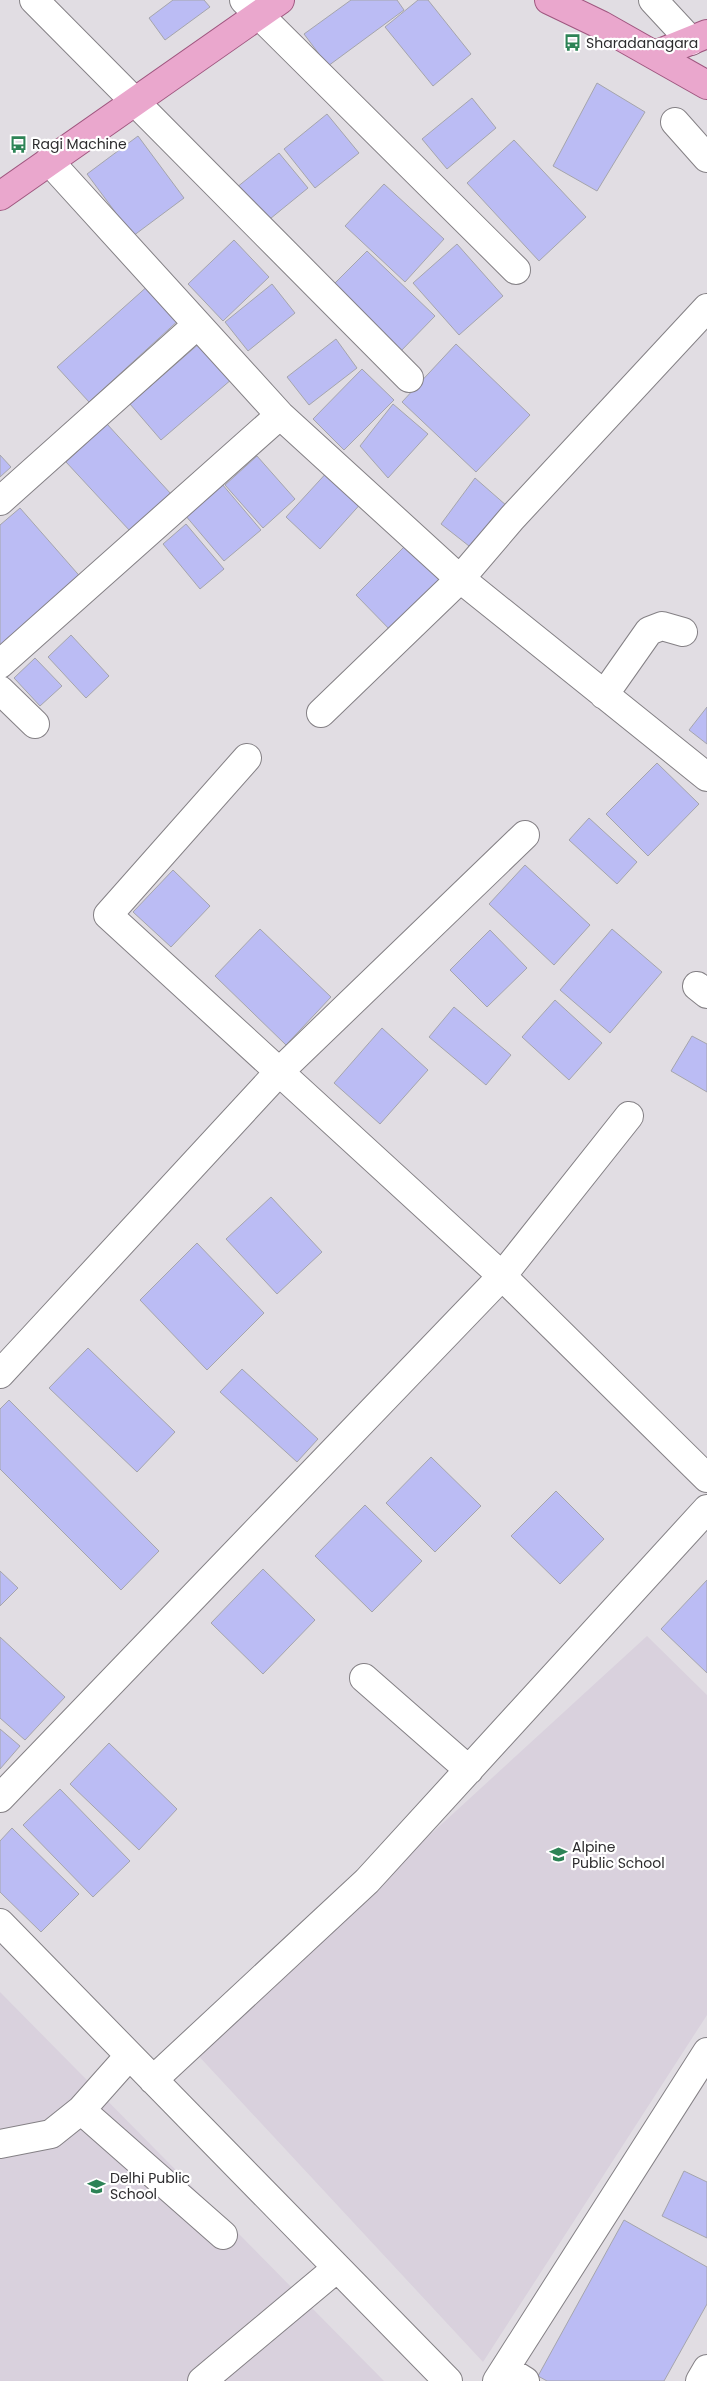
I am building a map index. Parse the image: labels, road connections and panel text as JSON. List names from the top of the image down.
{
  "places": {
    "bus stop": ["Sharadanagara", "Ragi Machine"],
    "school or university": ["Alpine Public School", "Delhi Public School"]
  }
}
